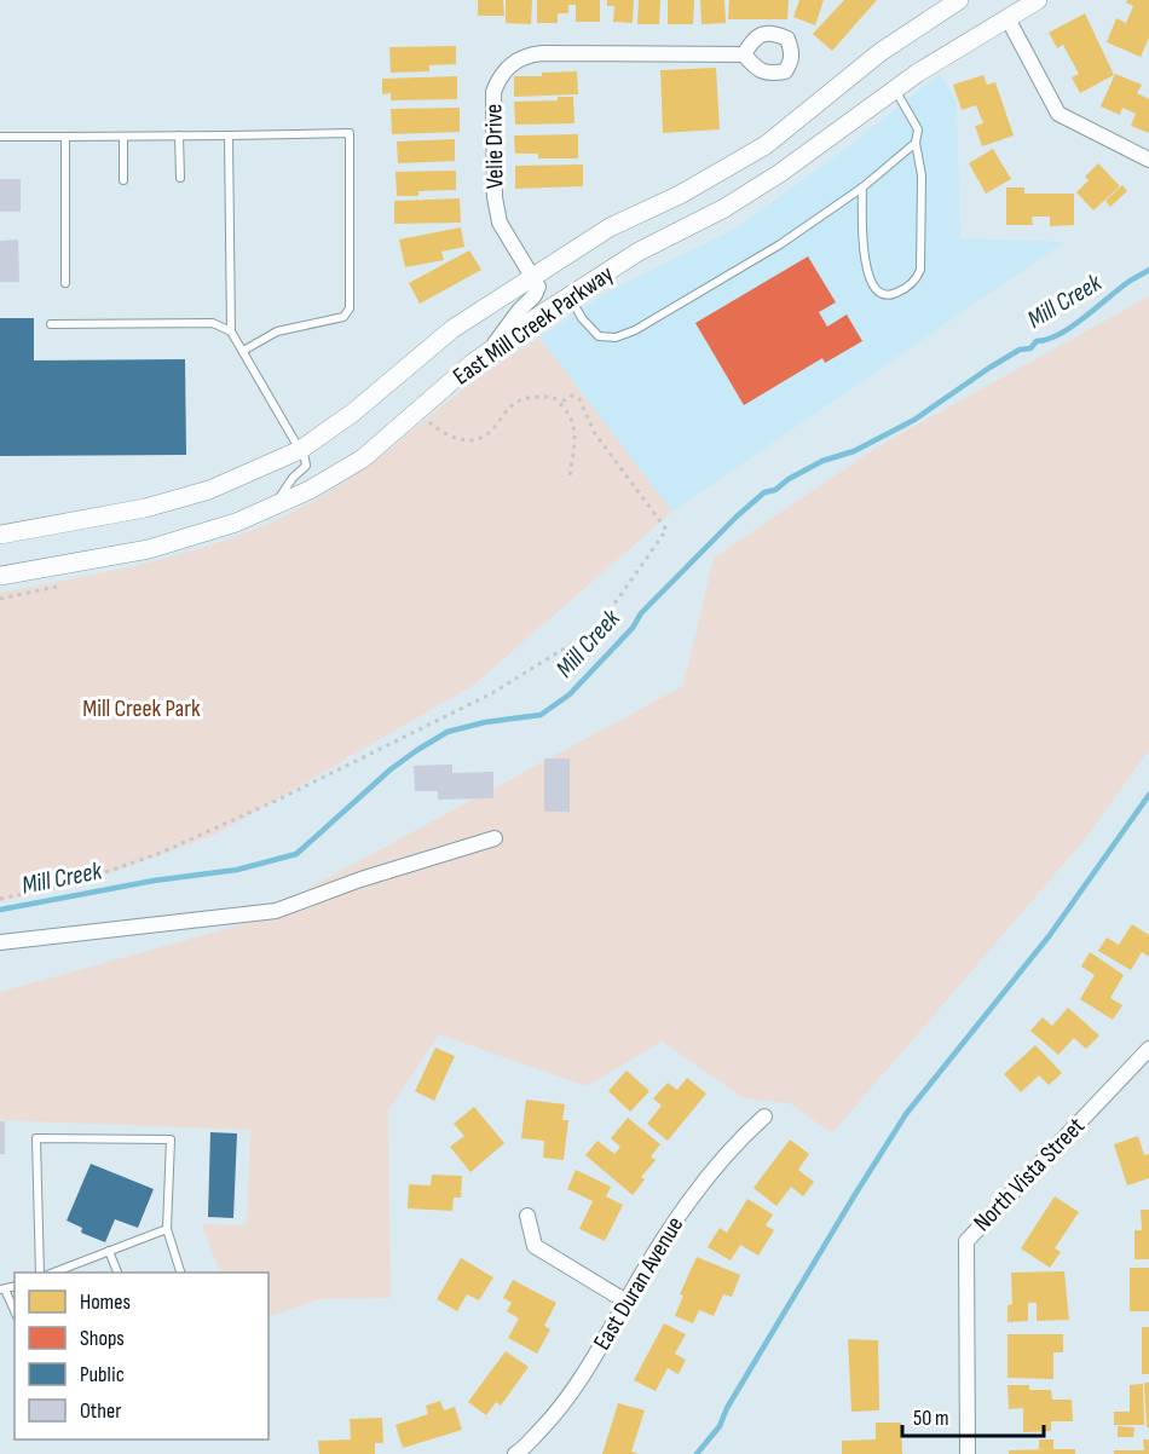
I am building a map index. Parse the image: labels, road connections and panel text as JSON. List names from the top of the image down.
{
  "streets": {
    "street": [
      "Velie Drive",
      "East Mill Creek Parkway",
      "North Vista Street",
      "East Duran Avenue"
    ]
  },
  "crossings": [
    ["Velie Drive", "East Mill Creek Parkway"]
  ],
  "water": ["Mill Creek"],
  "parks": ["Mill Creek Park"],
  "legend": [
    "Homes",
    "Shops",
    "Public",
    "Other"
  ],
  "scale_bar": "50 m"
}
